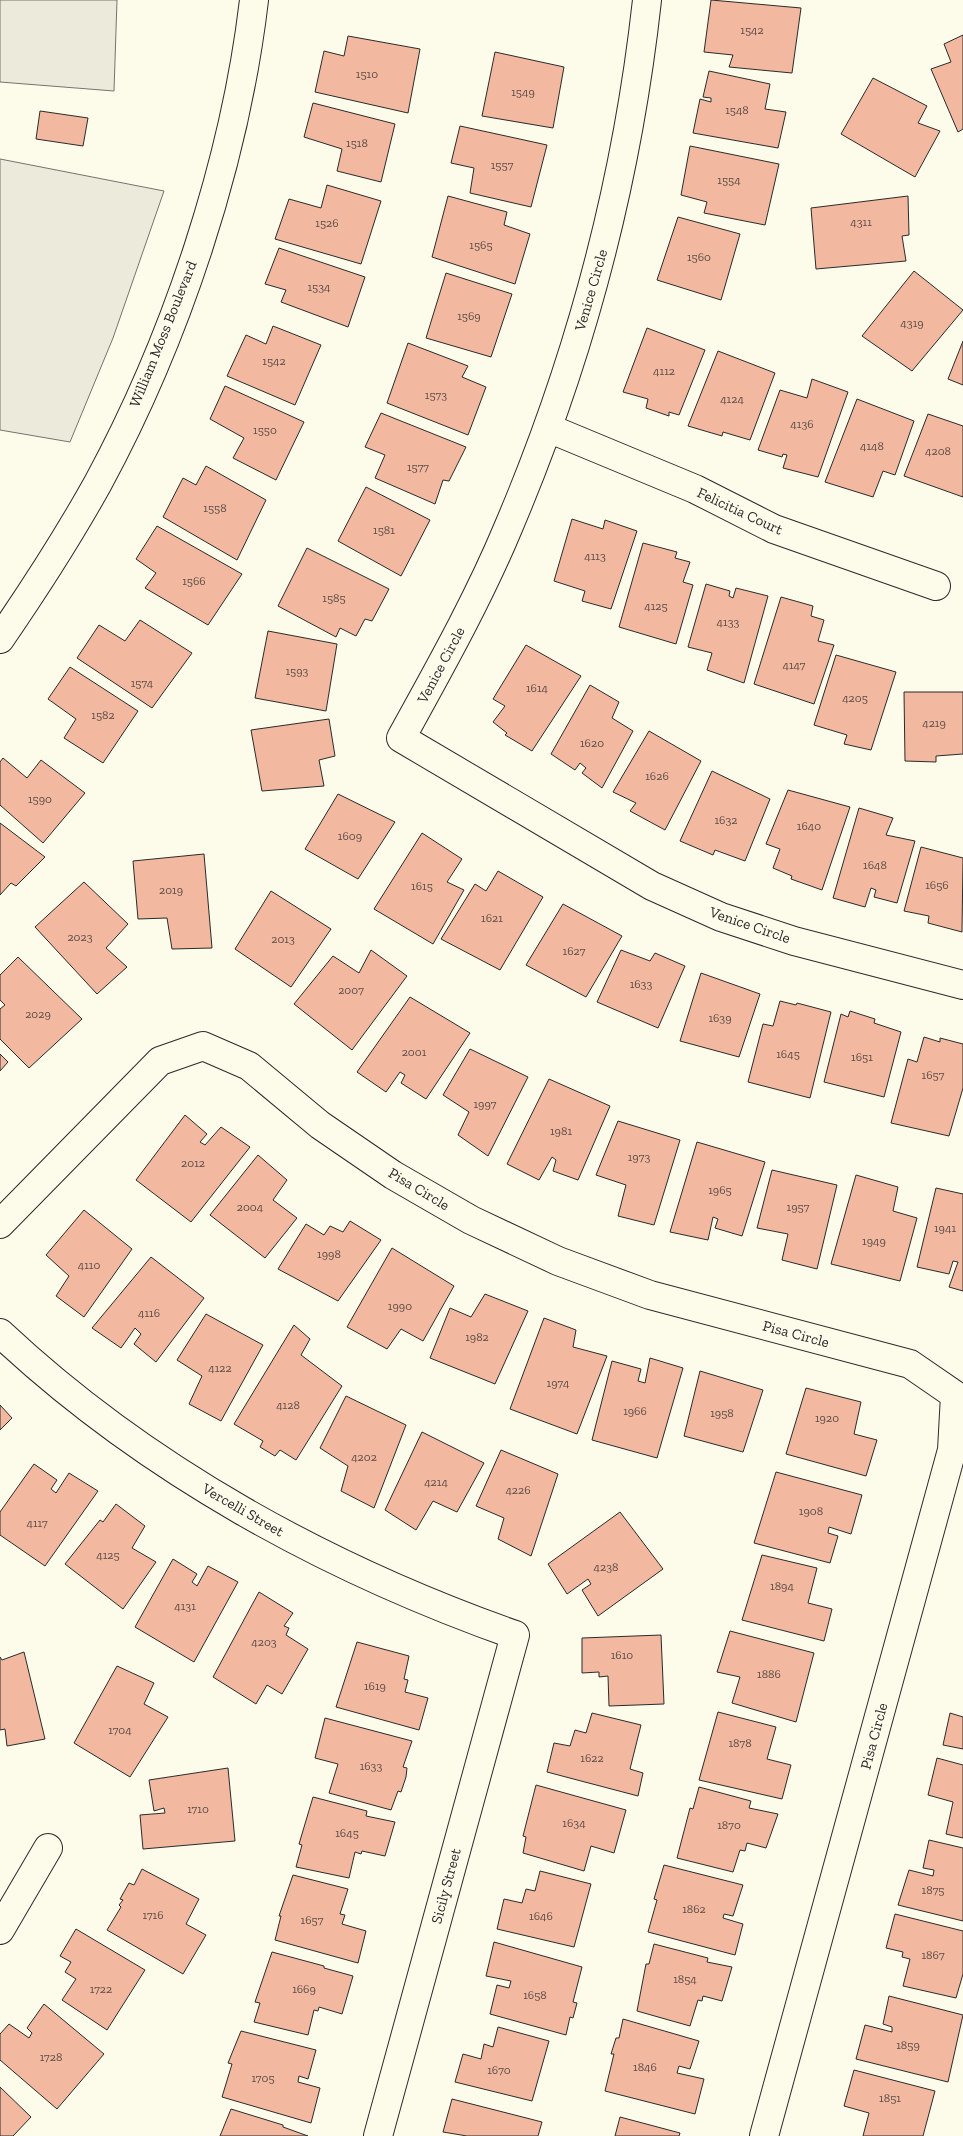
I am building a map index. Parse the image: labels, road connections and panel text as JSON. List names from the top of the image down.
{
  "streets": {
    "street": [
      "Venice Circle",
      "William Moss Boulevard",
      "Felicitia Court",
      "Pisa Circle",
      "Vercelli Street",
      "Sicily Street"
    ]
  },
  "crossings": [
    ["Venice Circle", "Felicitia Court"],
    ["Vercelli Street", "Sicily Street"]
  ],
  "house_numbers": [
    "1542",
    "1510",
    "1549",
    "1548",
    "1518",
    "1557",
    "1554",
    "4311",
    "1526",
    "1565",
    "1560",
    "1534",
    "1569",
    "4319",
    "1542",
    "4112",
    "1573",
    "4124",
    "4136",
    "1550",
    "4148",
    "4208",
    "1577",
    "1558",
    "1581",
    "4113",
    "1566",
    "1585",
    "4125",
    "4133",
    "4147",
    "1593",
    "1574",
    "1614",
    "4205",
    "1582",
    "4219",
    "1620",
    "1626",
    "1590",
    "1632",
    "1640",
    "1609",
    "1648",
    "1656",
    "1615",
    "2019",
    "1621",
    "2023",
    "2013",
    "1627",
    "1633",
    "2007",
    "2029",
    "1639",
    "2001",
    "1645",
    "1651",
    "1657",
    "1997",
    "1981",
    "1973",
    "2012",
    "1965",
    "2004",
    "1957",
    "1941",
    "1949",
    "1998",
    "4110",
    "1990",
    "4116",
    "1982",
    "4122",
    "1974",
    "4128",
    "1966",
    "1958",
    "1920",
    "4202",
    "4214",
    "4226",
    "1908",
    "4117",
    "4125",
    "4238",
    "1894",
    "4131",
    "4203",
    "1610",
    "1886",
    "1619",
    "1704",
    "1878",
    "1622",
    "1633",
    "1710",
    "1634",
    "1870",
    "1645",
    "1875",
    "1862",
    "1716",
    "1646",
    "1657",
    "1867",
    "1854",
    "1722",
    "1669",
    "1658",
    "1859",
    "1728",
    "1846",
    "1670",
    "1705",
    "1851"
  ]
}
